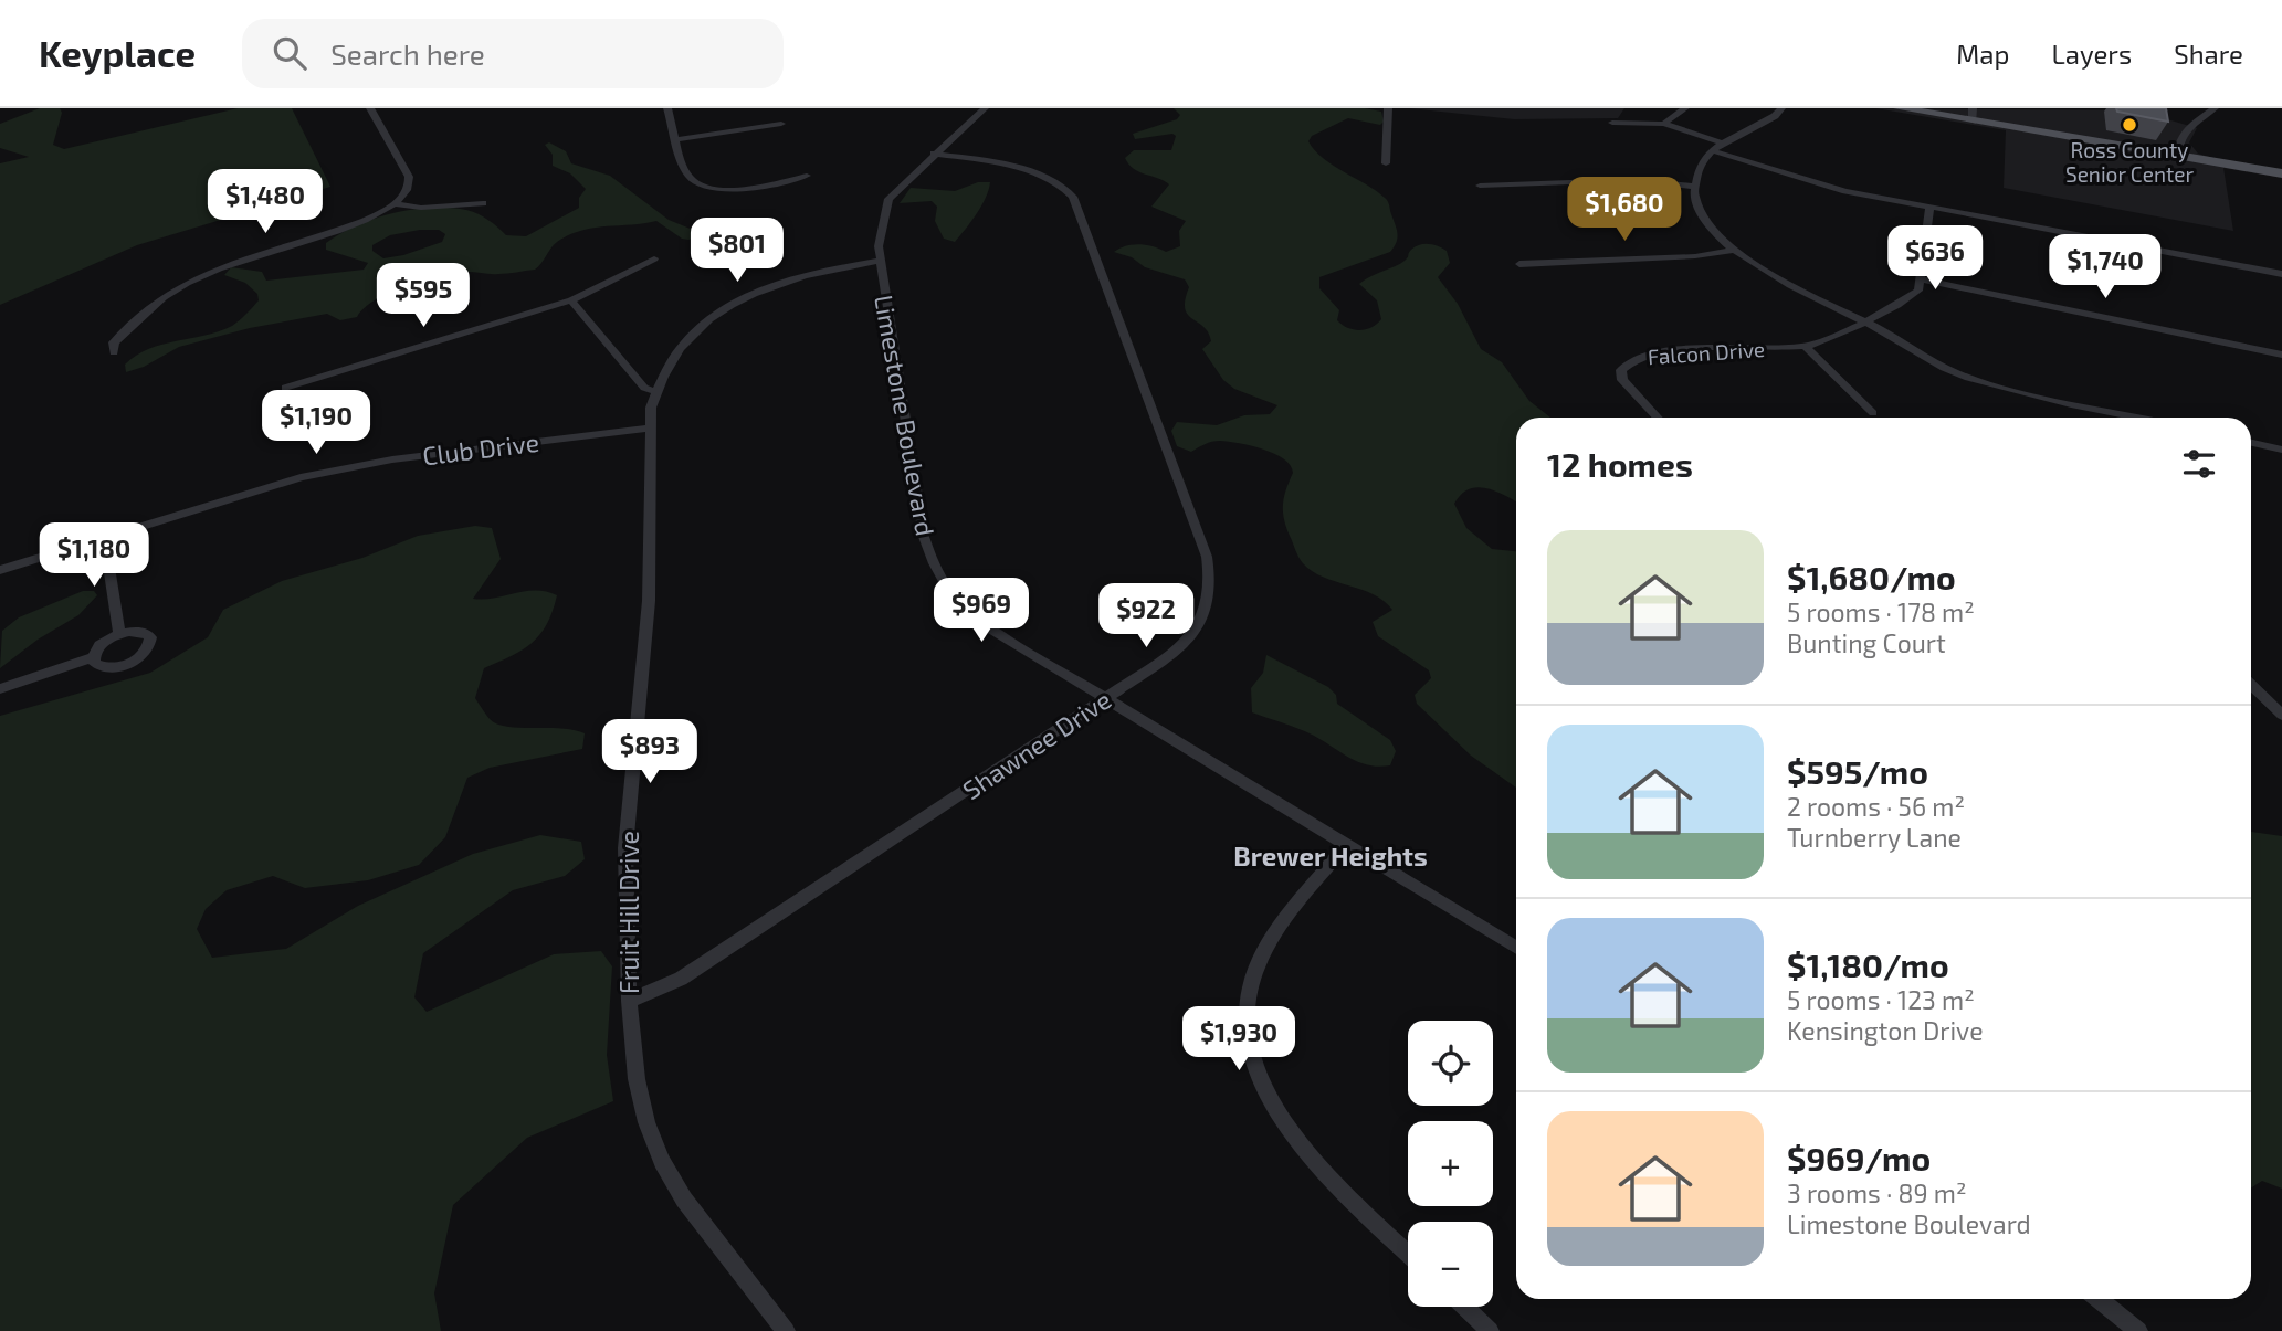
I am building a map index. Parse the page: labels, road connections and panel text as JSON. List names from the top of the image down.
{
  "streets": {
    "street": [
      "Falcon Drive",
      "Limestone Boulevard",
      "Club Drive",
      "Shawnee Drive",
      "Fruit Hill Drive"
    ]
  },
  "crossings": [
    ["Limestone Boulevard", "Shawnee Drive"],
    ["Club Drive", "Fruit Hill Drive"],
    ["Shawnee Drive", "Fruit Hill Drive"]
  ],
  "districts": ["Brewer Heights"],
  "places": ["Ross County Senior Center"],
  "page": {
    "header": "Keyplace",
    "search": "Search here",
    "nav": ["Map", "Layers", "Share"],
    "price": [
      "$1,480",
      "$1,680",
      "$801",
      "$636",
      "$1,740",
      "$595",
      "$1,190",
      "$1,180",
      "$969",
      "$922",
      "$893",
      "$1,930"
    ],
    "heading": "12 homes",
    "list": [
      {
        "name": "$1,680/mo",
        "note": "5 rooms · 178 m² · Bunting Court"
      },
      {
        "name": "$595/mo",
        "note": "2 rooms · 56 m² · Turnberry Lane"
      },
      {
        "name": "$1,180/mo",
        "note": "5 rooms · 123 m² · Kensington Drive"
      },
      {
        "name": "$969/mo",
        "note": "3 rooms · 89 m² · Limestone Boulevard"
      }
    ],
    "map_buttons": ["+", "−"]
  }
}
